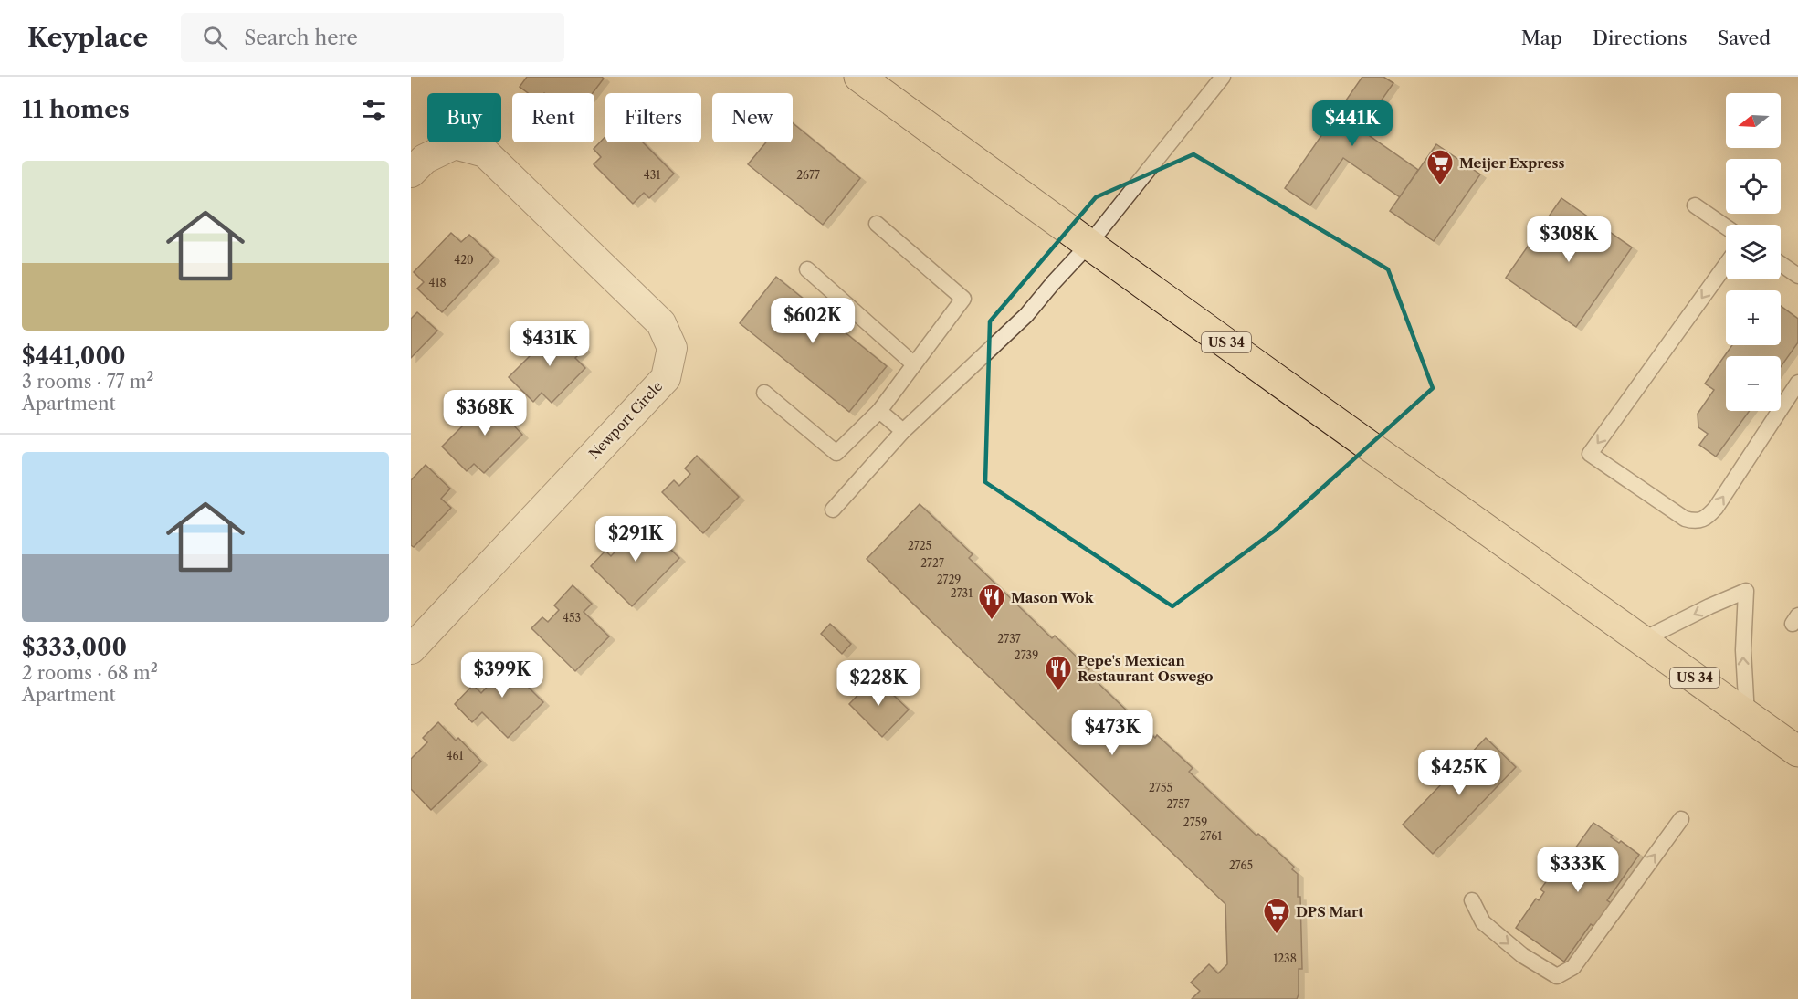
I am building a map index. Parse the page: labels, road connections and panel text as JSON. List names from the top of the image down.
{
  "streets": {
    "main road": ["US 34"],
    "street": ["Newport Circle"]
  },
  "places": {
    "supermarket": ["Meijer Express", "DPS Mart"],
    "restaurant": ["Mason Wok", "Pepe's Mexican Restaurant Oswego"]
  },
  "house_numbers": [
    "431",
    "2677",
    "420",
    "418",
    "2725",
    "2727",
    "2729",
    "2731",
    "453",
    "2737",
    "2739",
    "461",
    "2755",
    "2757",
    "2759",
    "2761",
    "2765",
    "1238"
  ],
  "north": "left",
  "page": {
    "header": "Keyplace",
    "search": "Search here",
    "nav": ["Map", "Directions", "Saved"],
    "heading": "11 homes",
    "map_buttons": ["+", "−"],
    "chip": [
      "Buy",
      "Rent",
      "Filters",
      "New"
    ],
    "price": [
      "$441K",
      "$308K",
      "$602K",
      "$431K",
      "$368K",
      "$291K",
      "$399K",
      "$228K",
      "$473K",
      "$425K",
      "$333K"
    ],
    "list": [
      {
        "name": "$441,000",
        "note": "3 rooms · 77 m² · Apartment"
      },
      {
        "name": "$333,000",
        "note": "2 rooms · 68 m² · Apartment"
      }
    ]
  }
}
